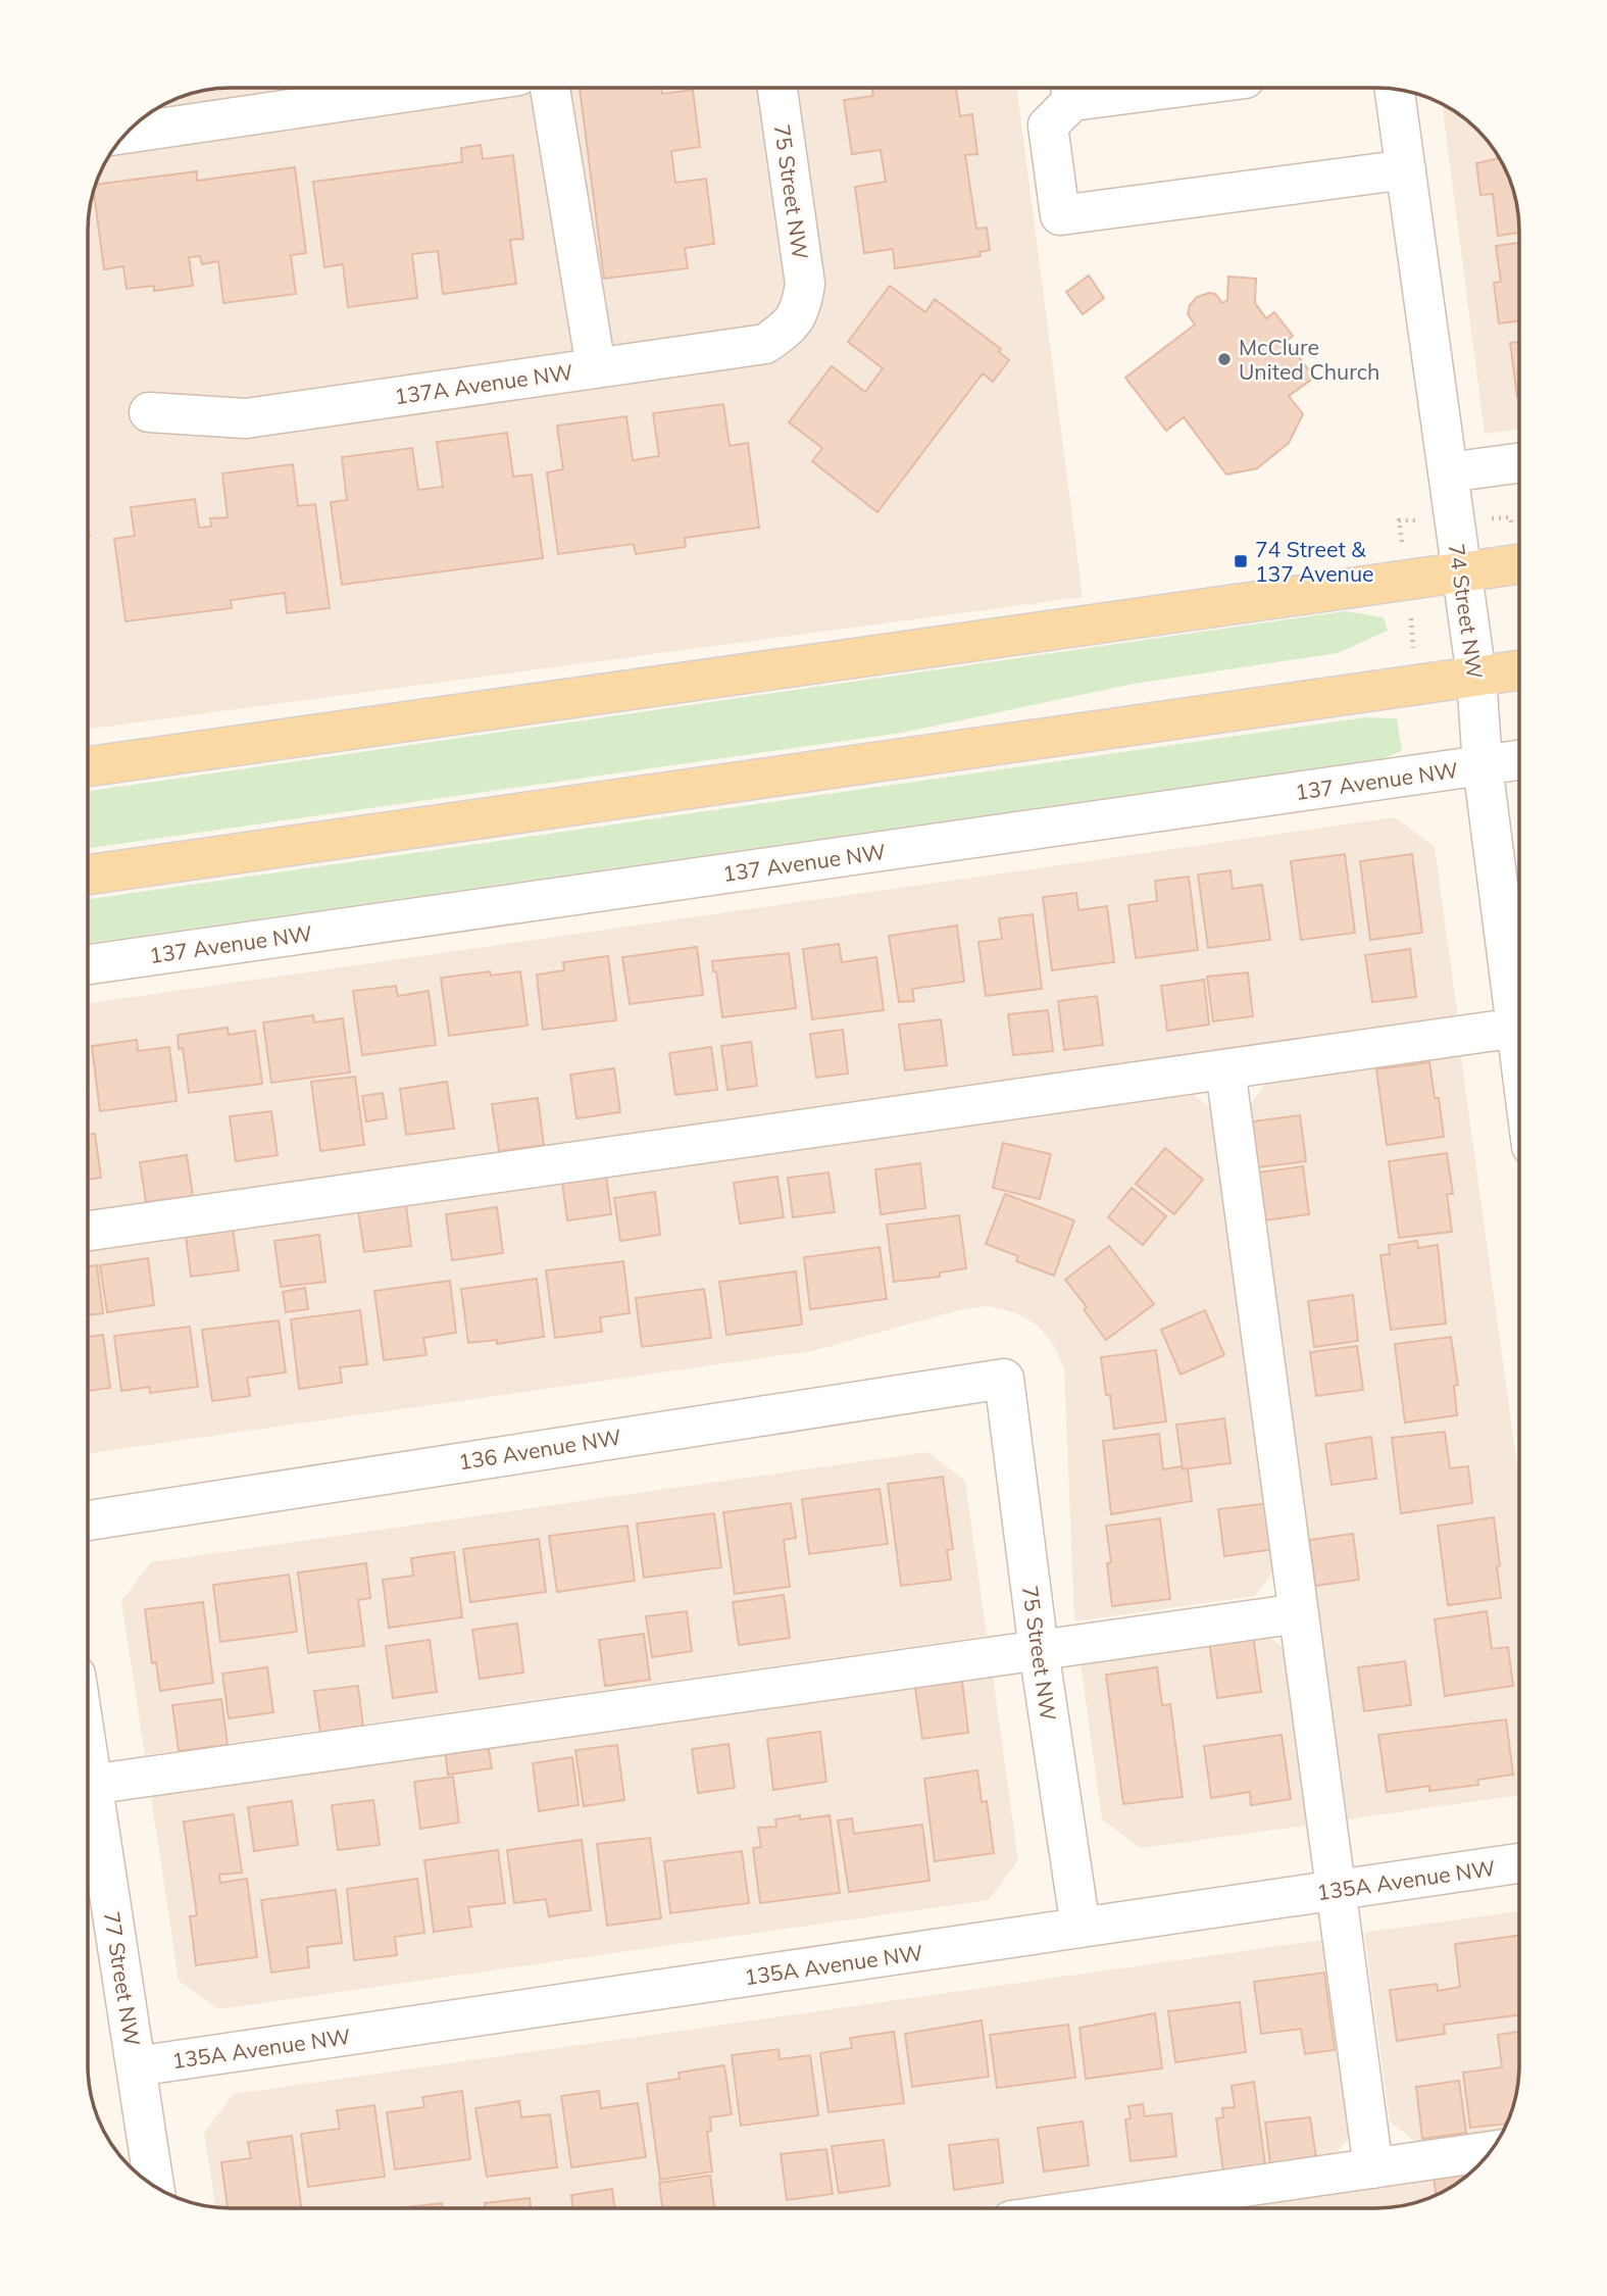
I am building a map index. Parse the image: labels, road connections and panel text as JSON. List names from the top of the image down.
{
  "streets": {
    "street": [
      "75 Street NW",
      "137A Avenue NW",
      "74 Street NW",
      "137 Avenue NW",
      "136 Avenue NW",
      "135A Avenue NW",
      "77 Street NW"
    ]
  },
  "crossings": [
    ["75 Street NW", "137A Avenue NW"],
    ["75 Street NW", "136 Avenue NW"],
    ["75 Street NW", "135A Avenue NW"],
    ["74 Street NW", "137 Avenue NW"],
    ["135A Avenue NW", "77 Street NW"]
  ],
  "places": {
    "other": ["McClure United Church"],
    "transit": ["74 Street & 137 Avenue"]
  }
}
